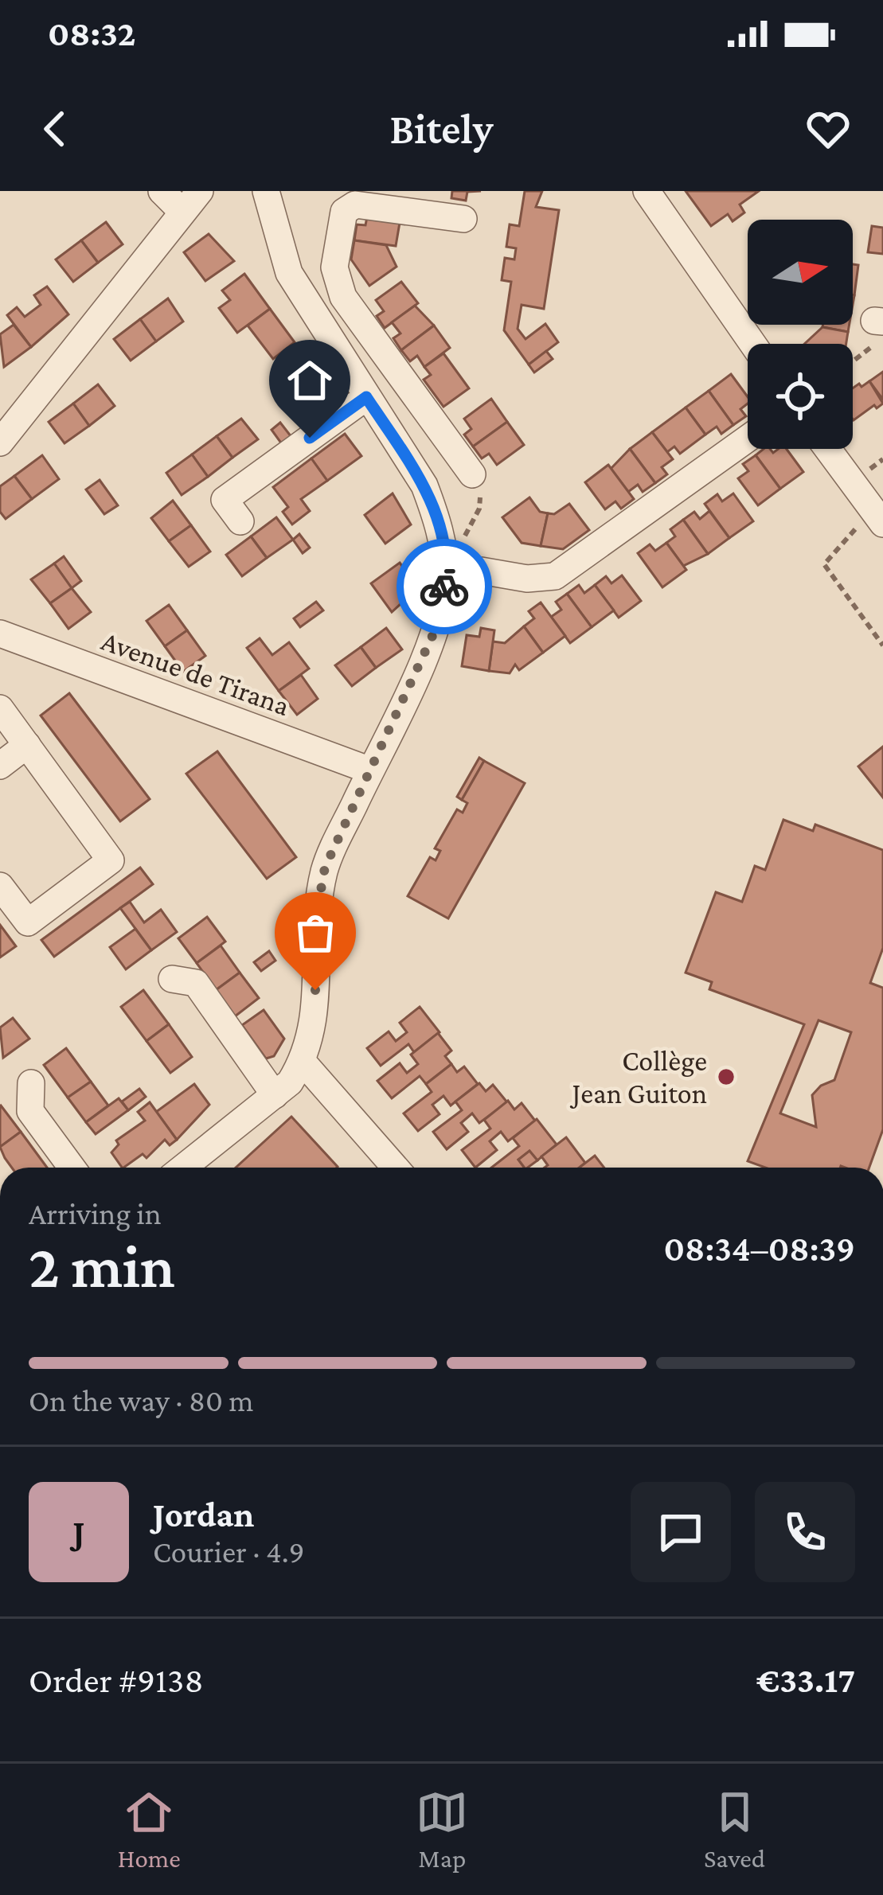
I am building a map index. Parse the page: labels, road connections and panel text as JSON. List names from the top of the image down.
{
  "streets": {
    "street": ["Avenue de Tirana"]
  },
  "places": ["Collège Jean Guiton"],
  "north": "right",
  "page": {
    "status": "08:32",
    "header": "Bitely",
    "heading": ["2 min", "Arriving in", "08:34–08:39"],
    "panel": [
      "Jordan",
      "Courier · 4.9",
      "Order #9138",
      "€33.17"
    ],
    "bar": "On the way · 80 m",
    "round": "J",
    "tabs": ["Home", "Map", "Saved"]
  }
}
